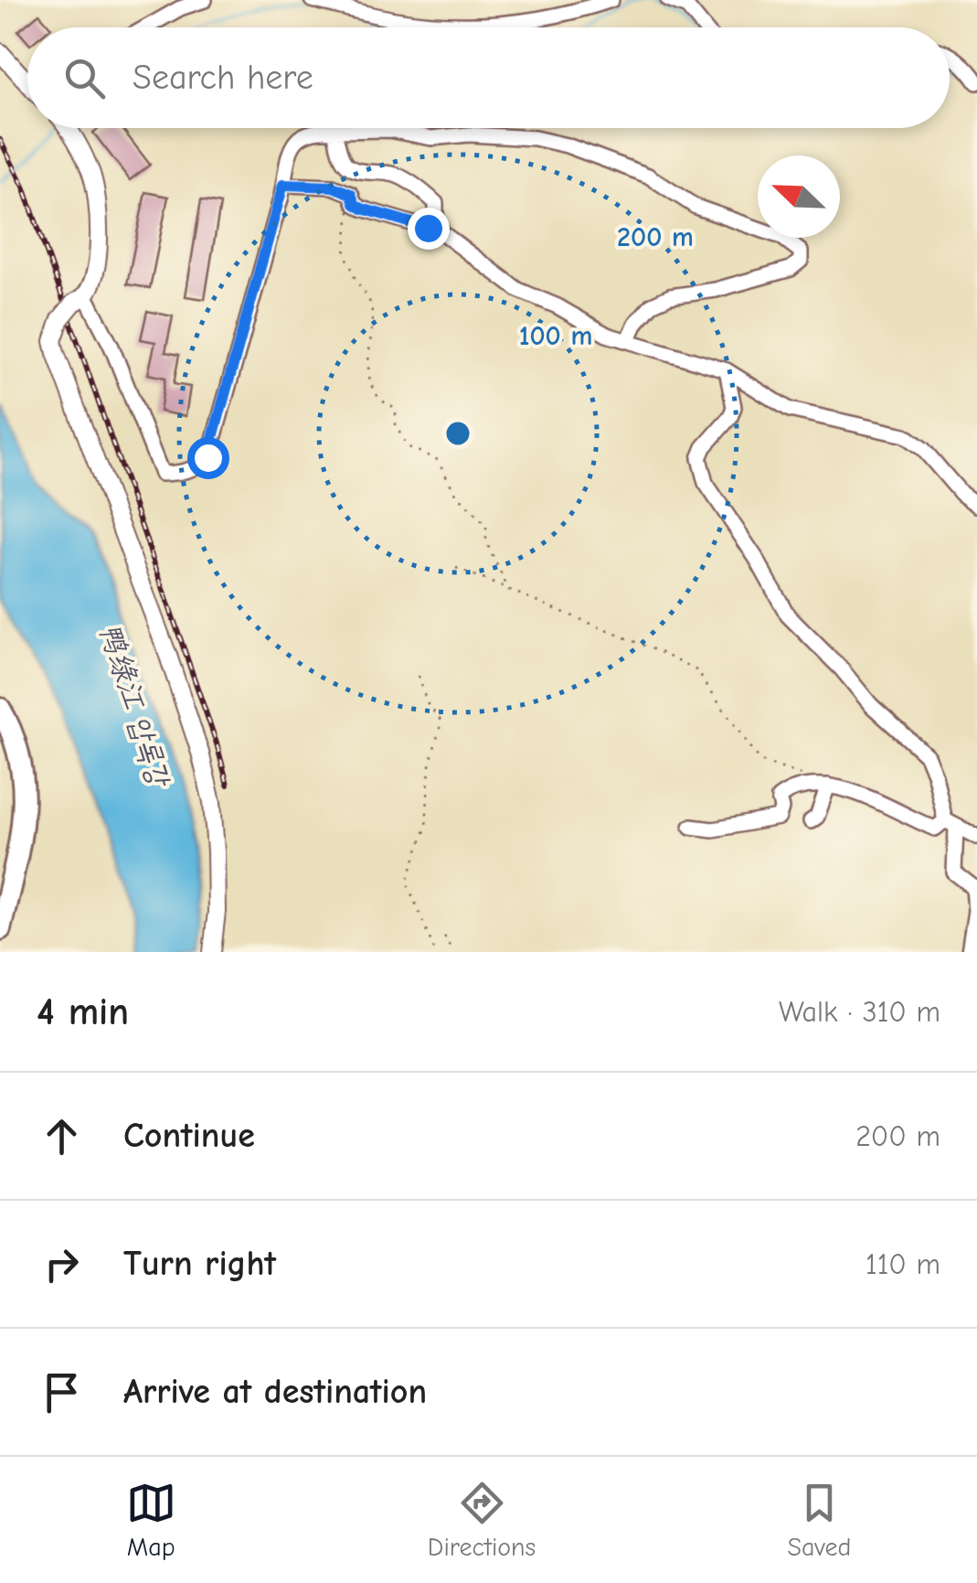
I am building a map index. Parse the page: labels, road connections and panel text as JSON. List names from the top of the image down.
{
  "water": ["鸭绿江 압록강"],
  "north": "top left",
  "page": {
    "search": "Search here",
    "heading": ["4 min", "Walk · 310 m"],
    "list": [
      ["Continue", "200 m"],
      ["Turn right", "110 m"],
      "Arrive at destination"
    ],
    "nav": ["Map", "Directions", "Saved"]
  },
  "rings": ["200 m", "100 m"]
}
